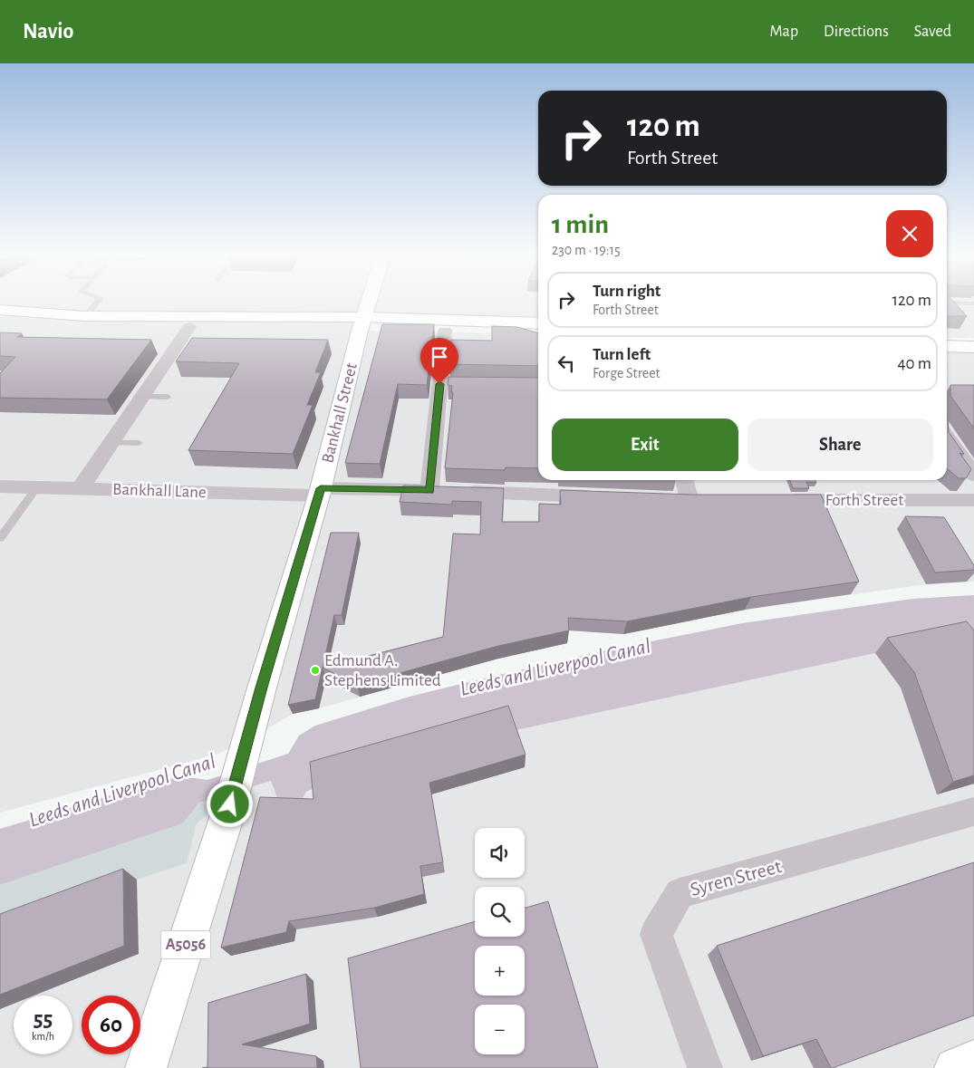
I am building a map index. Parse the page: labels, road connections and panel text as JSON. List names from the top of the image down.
{
  "streets": {
    "main road": ["Bankhall Street", "A5056"],
    "street": ["Bankhall Lane", "Forth Street", "Syren Street"]
  },
  "crossings": [
    ["Bankhall Street", "Bankhall Lane"],
    ["Bankhall Street", "A5056"]
  ],
  "water": ["Leeds and Liverpool Canal"],
  "places": ["Edmund A. Stephens Limited"],
  "page": {
    "header": "Navio",
    "nav": ["Map", "Directions", "Saved"],
    "turn": ["120 m", "Forth Street"],
    "heading": ["1 min", "230 m · 19:15"],
    "list": [
      {
        "name": "Turn right",
        "note": "Forth Street",
        "value": "120 m"
      },
      {
        "name": "Turn left",
        "note": "Forge Street",
        "value": "40 m"
      }
    ],
    "buttons": ["Exit", "Share"],
    "map_buttons": ["+", "−"],
    "speed": "55 km/h",
    "limit": "60"
  }
}
